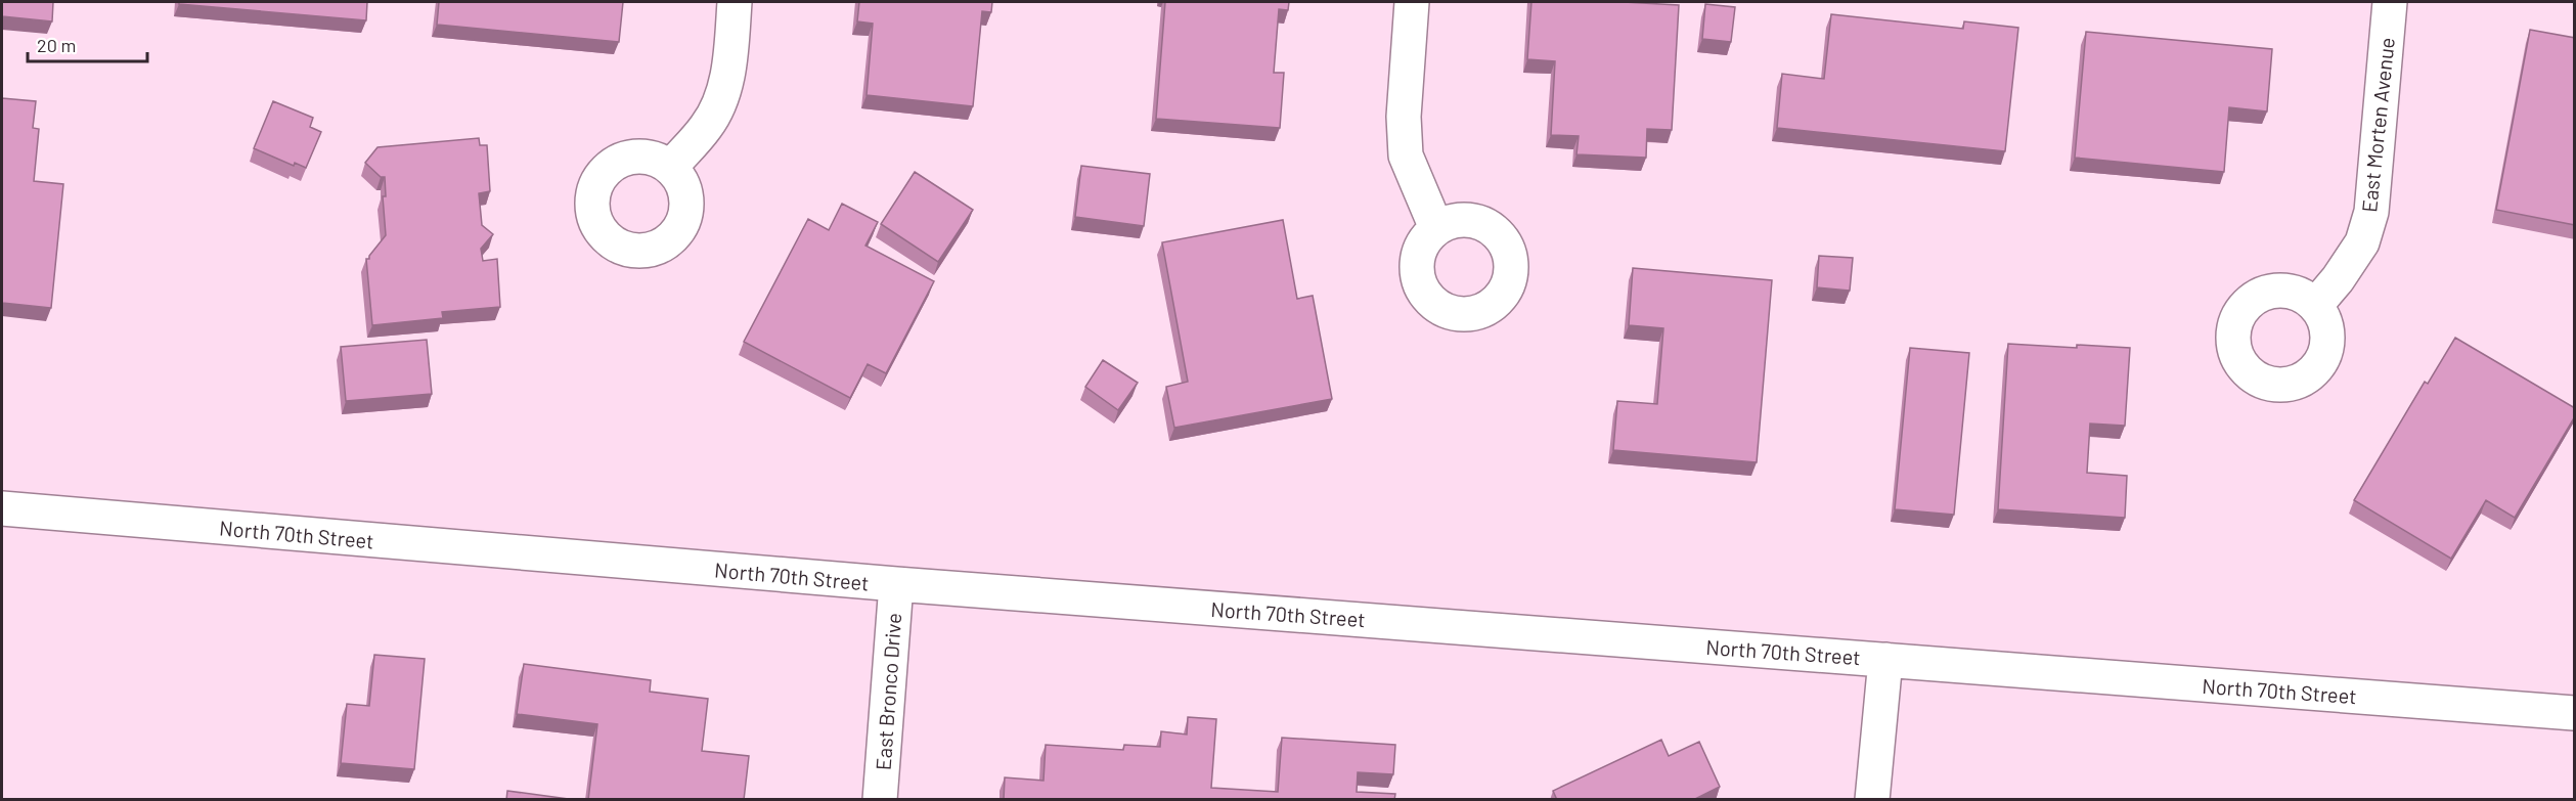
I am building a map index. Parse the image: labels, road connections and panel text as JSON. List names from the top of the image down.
{
  "streets": {
    "street": ["East Morten Avenue", "North 70th Street", "East Bronco Drive"]
  },
  "crossings": [
    ["North 70th Street", "East Bronco Drive"]
  ],
  "scale_bar": "20 m"
}
